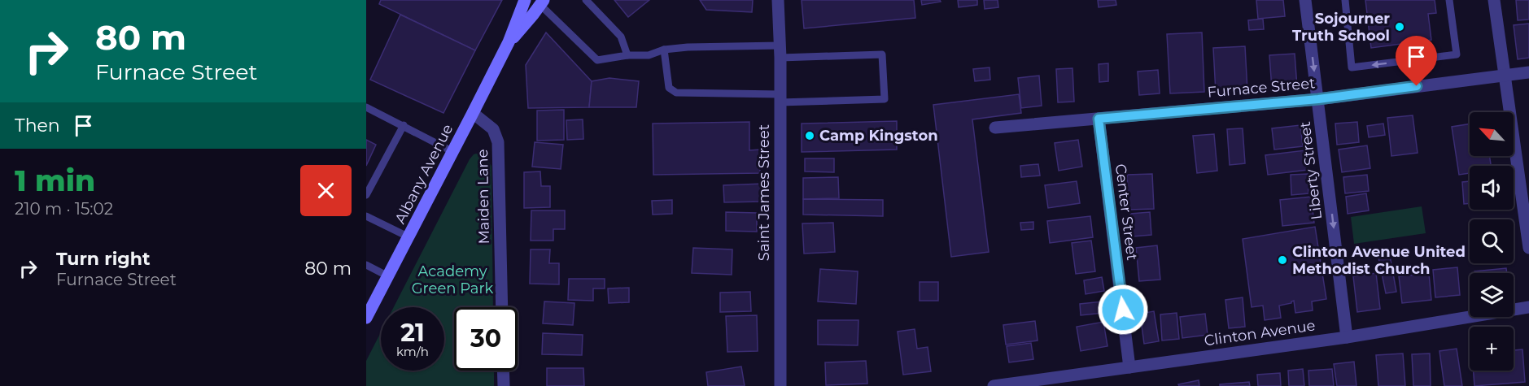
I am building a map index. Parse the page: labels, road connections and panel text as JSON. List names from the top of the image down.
{
  "streets": {
    "main road": ["Albany Avenue"],
    "street": [
      "Furnace Street",
      "Liberty Street",
      "Saint James Street",
      "Maiden Lane",
      "Center Street",
      "Clinton Avenue"
    ]
  },
  "crossings": [
    ["Furnace Street", "Liberty Street"],
    ["Furnace Street", "Center Street"],
    ["Liberty Street", "Clinton Avenue"],
    ["Albany Avenue", "Maiden Lane"],
    ["Center Street", "Clinton Avenue"]
  ],
  "one_way": ["Liberty Street"],
  "parks": ["Academy Green Park"],
  "places": ["Sojourner Truth School", "Camp Kingston", "Clinton Avenue United Methodist Church"],
  "north": "top left",
  "page": {
    "turn": ["80 m", "Furnace Street"],
    "then": "Then",
    "map_buttons": "+",
    "heading": ["1 min", "210 m · 15:02"],
    "list": [
      {
        "name": "Turn right",
        "note": "Furnace Street",
        "value": "80 m"
      }
    ],
    "speed": "21 km/h",
    "limit": "30"
  }
}
